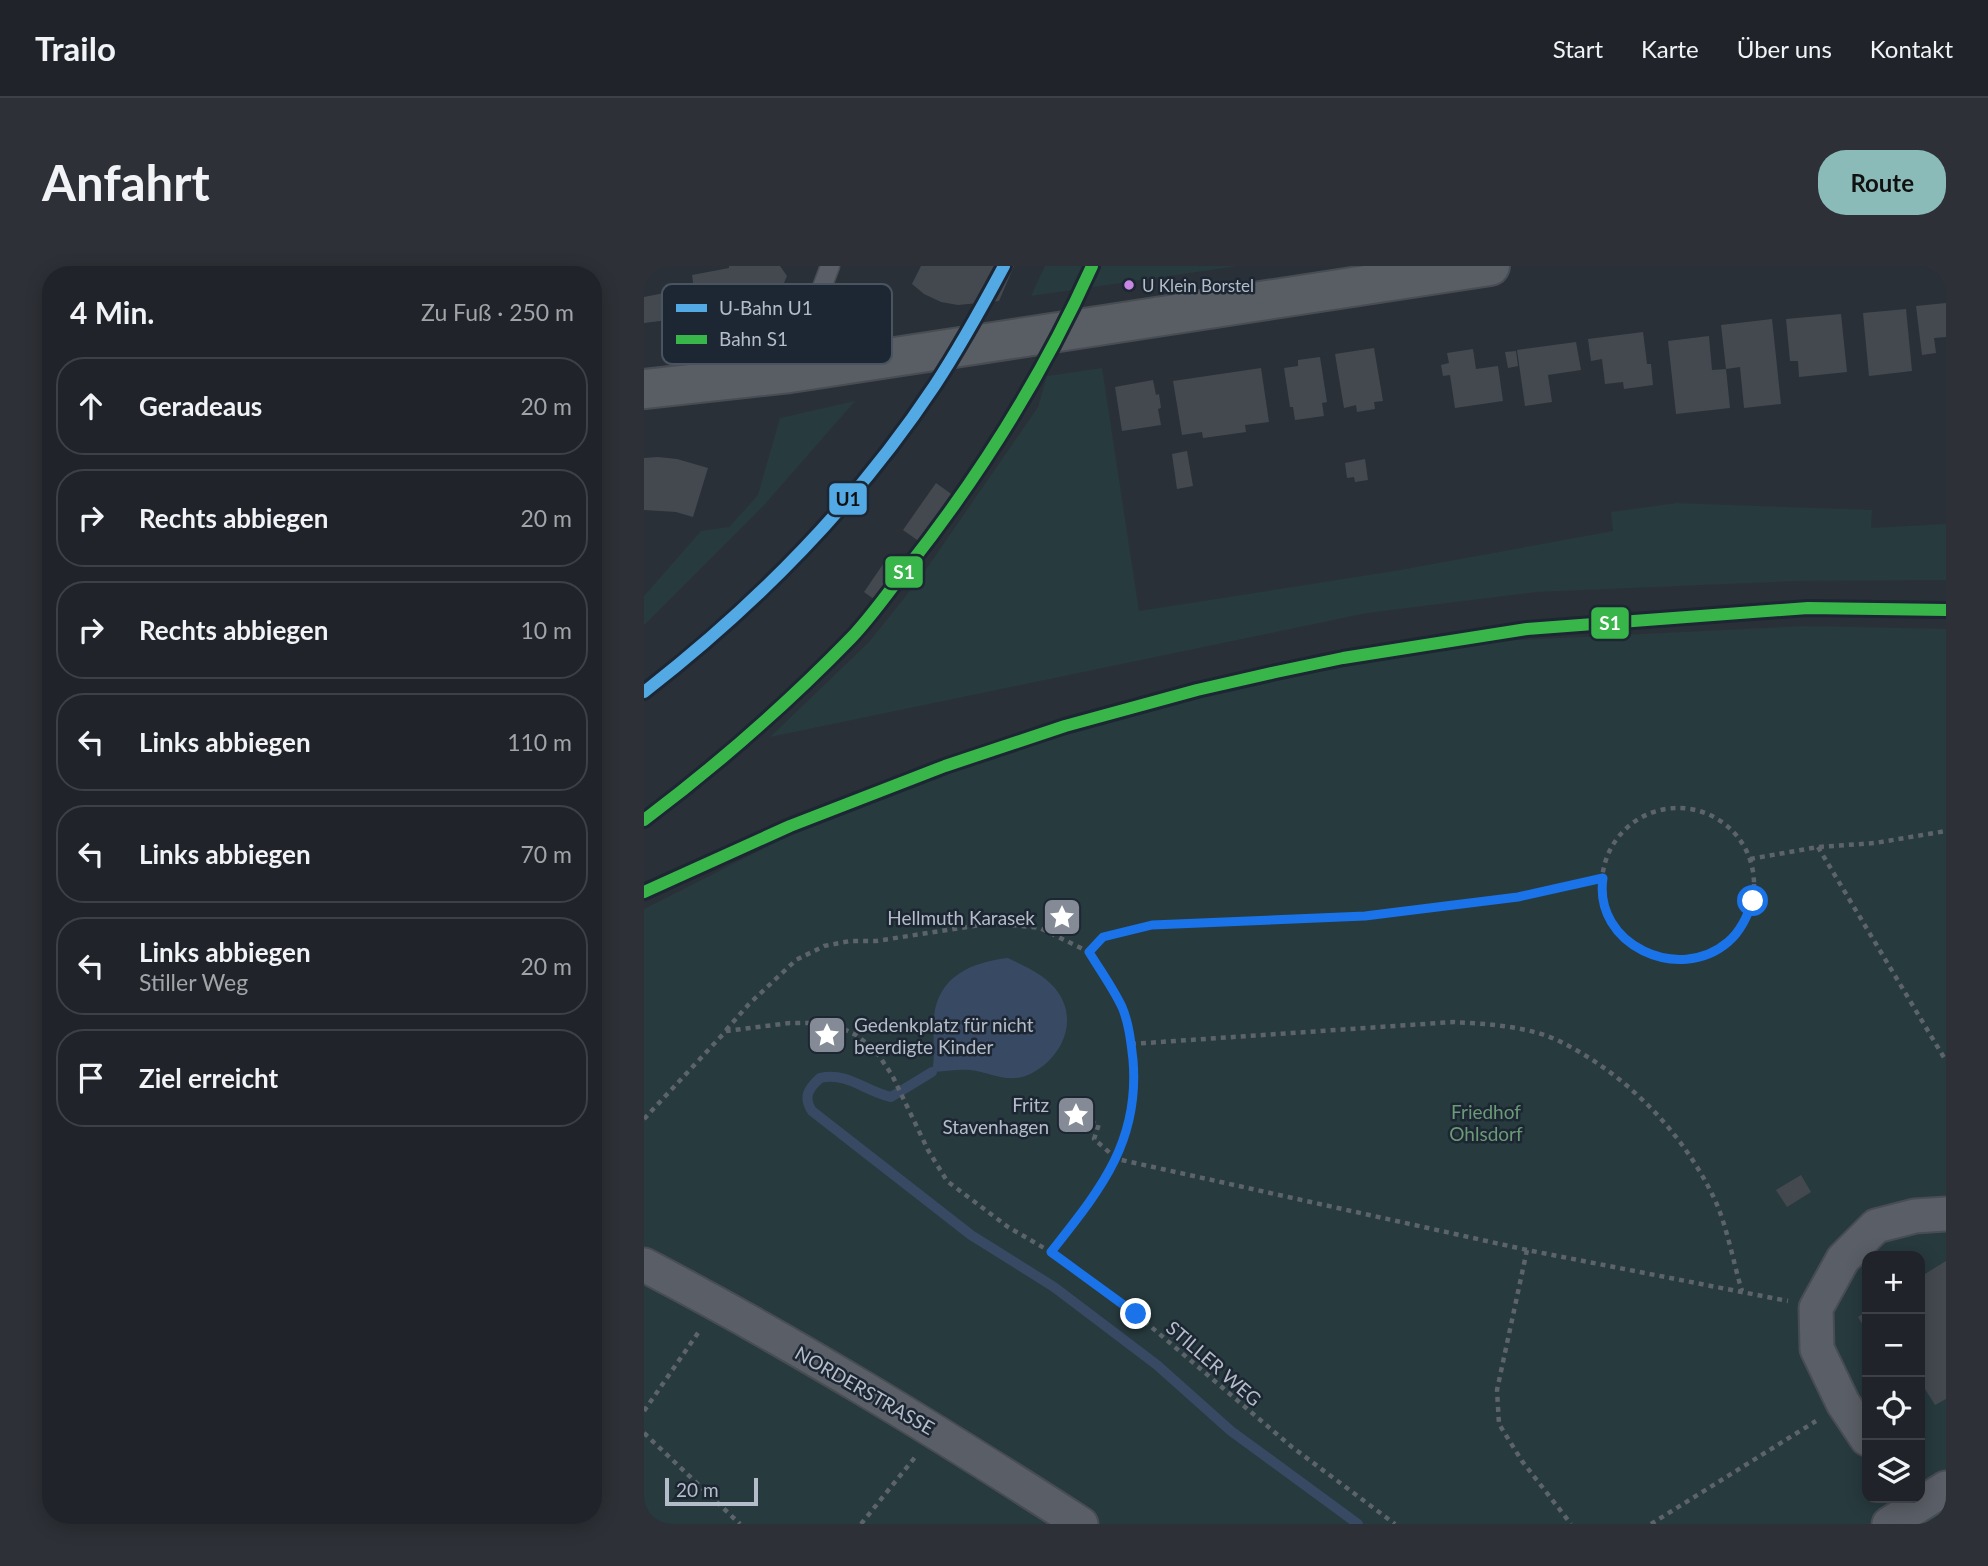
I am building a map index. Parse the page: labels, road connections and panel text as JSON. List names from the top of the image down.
{
  "streets": {
    "street": ["NORDERSTRASSE"],
    "path": ["STILLER WEG"]
  },
  "parks": ["Friedhof Ohlsdorf"],
  "places": {
    "other": ["U Klein Borstel"],
    "place": ["Hellmuth Karasek", "Gedenkplatz für nicht beerdigte Kinder", "Fritz Stavenhagen"]
  },
  "lines": ["metro line U1", "rail line S1"],
  "legend": ["U-Bahn U1", "Bahn S1"],
  "scale_bar": "20 m",
  "page": {
    "header": "Trailo",
    "nav": [
      "Start",
      "Karte",
      "Über uns",
      "Kontakt"
    ],
    "buttons": "Route",
    "title": "Anfahrt",
    "heading": ["4 Min.", "Zu Fuß · 250 m"],
    "list": [
      ["Geradeaus", "20 m"],
      ["Rechts abbiegen", "20 m"],
      ["Rechts abbiegen", "10 m"],
      ["Links abbiegen", "110 m"],
      ["Links abbiegen", "70 m"],
      ["Links abbiegen", "Stiller Weg", "20 m"],
      "Ziel erreicht"
    ],
    "map_buttons": ["+", "−"],
    "scale": "20 m"
  }
}
